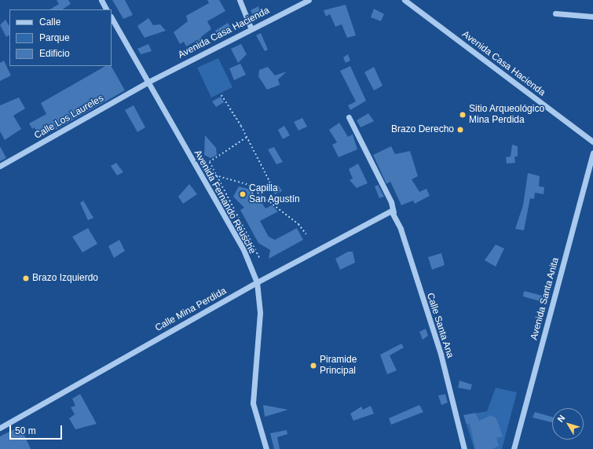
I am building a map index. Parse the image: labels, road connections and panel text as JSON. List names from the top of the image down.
{
  "streets": {
    "street": [
      "Avenida Casa Hacienda",
      "Calle Los Laureles",
      "Avenida Fernando Reusche",
      "Avenida Santa Anita",
      "Calle Mina Perdida",
      "Calle Santa Ana"
    ]
  },
  "crossings": [
    ["Avenida Casa Hacienda", "Calle Los Laureles"],
    ["Avenida Casa Hacienda", "Avenida Fernando Reusche"],
    ["Calle Los Laureles", "Avenida Fernando Reusche"],
    ["Avenida Fernando Reusche", "Calle Mina Perdida"],
    ["Calle Mina Perdida", "Calle Santa Ana"]
  ],
  "places": [
    "Sitio Arqueológico Mina Perdida",
    "Brazo Derecho",
    "Capilla San Agustín",
    "Brazo Izquierdo",
    "Piramide Principal"
  ],
  "legend": ["Calle", "Parque", "Edificio"],
  "scale_bar": "50 m",
  "north": "top left"
}
